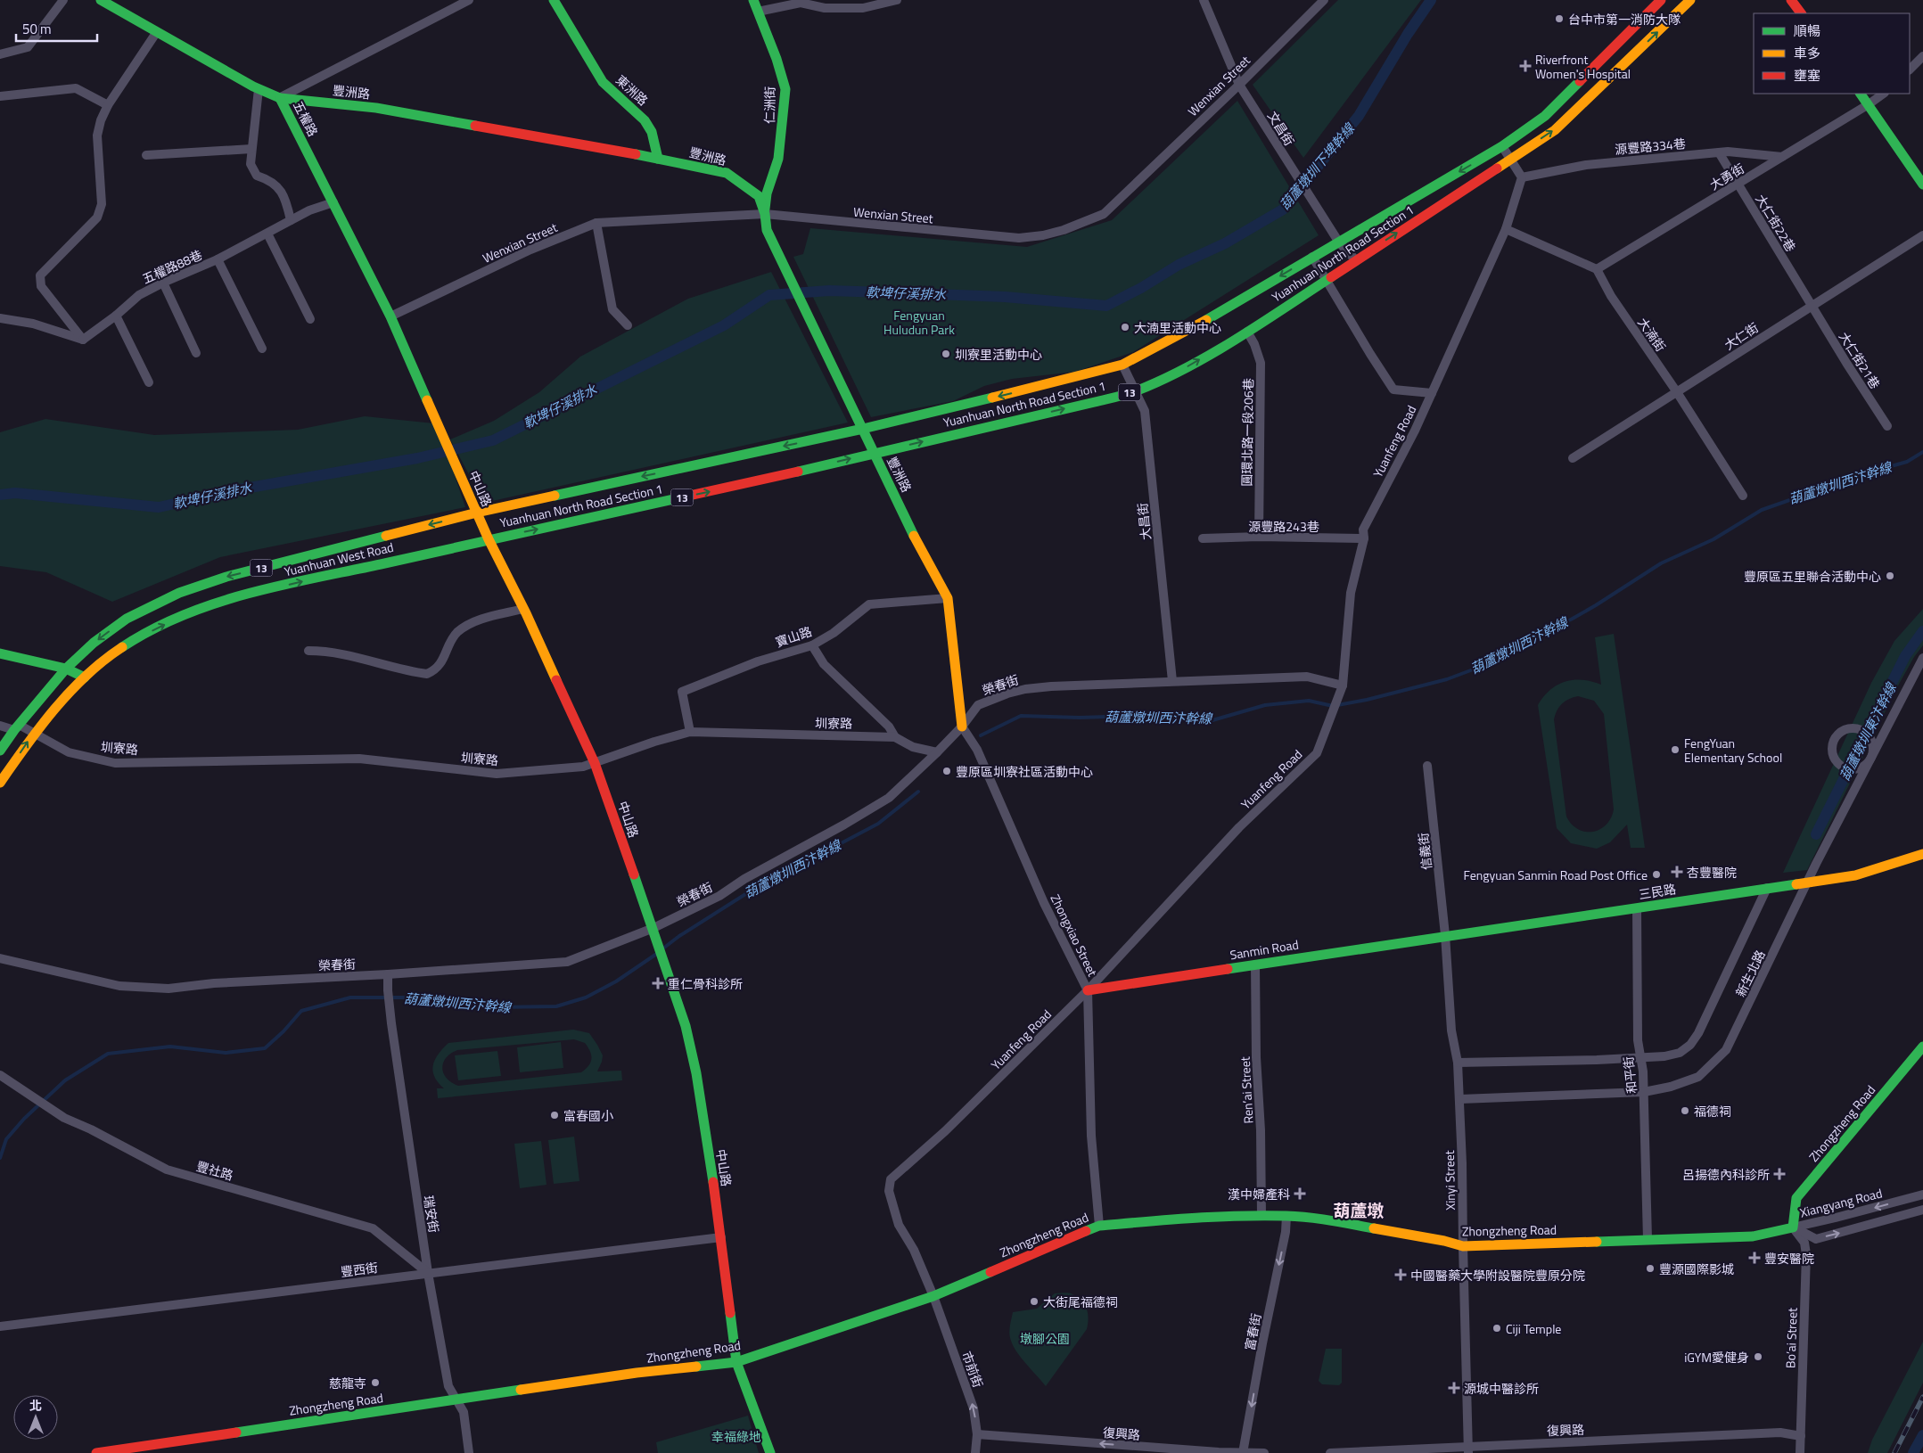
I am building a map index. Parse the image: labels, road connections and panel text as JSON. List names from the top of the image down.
{
  "streets": {
    "street": [
      "Wenxian Street",
      "東洲路",
      "豐洲路",
      "仁洲街",
      "五權路",
      "文昌街",
      "源豐路334巷",
      "大勇街",
      "大仁街22巷",
      "Yuanhuan North Road Section 1",
      "五權路88巷",
      "大湳街",
      "大仁街",
      "大仁街21巷",
      "13",
      "圓環北路一段206巷",
      "Yuanfeng Road",
      "中山路",
      "大昌街",
      "源豐路243巷",
      "Yuanhuan West Road",
      "寶山路",
      "榮春街",
      "圳寮路",
      "信義街",
      "三民路",
      "Zhongxiao Street",
      "Sanmin Road",
      "新生北路",
      "和平街",
      "Ren’ai Street",
      "Zhongzheng Road",
      "豐社路",
      "Xinyi Street",
      "Xiangyang Road",
      "瑞安街",
      "豐西街",
      "富春街",
      "Bo’ai Street",
      "市前街",
      "復興路"
    ]
  },
  "crossings": [
    ["Wenxian Street", "豐洲路"],
    ["Wenxian Street", "仁洲街"],
    ["Wenxian Street", "五權路"],
    ["Wenxian Street", "文昌街"],
    ["Wenxian Street", "中山路"],
    ["東洲路", "豐洲路"],
    ["豐洲路", "仁洲街"],
    ["豐洲路", "五權路"],
    ["豐洲路", "Yuanhuan North Road Section 1"],
    ["豐洲路", "寶山路"],
    ["豐洲路", "榮春街"],
    ["豐洲路", "Zhongxiao Street"],
    ["五權路", "五權路88巷"],
    ["五權路", "中山路"],
    ["文昌街", "Yuanhuan North Road Section 1"],
    ["源豐路334巷", "大勇街"],
    ["源豐路334巷", "大仁街22巷"],
    ["源豐路334巷", "Yuanfeng Road"],
    ["大勇街", "大仁街22巷"],
    ["大勇街", "大湳街"],
    ["大仁街22巷", "大仁街"],
    ["大仁街22巷", "大仁街21巷"],
    ["Yuanhuan North Road Section 1", "圓環北路一段206巷"],
    ["Yuanhuan North Road Section 1", "中山路"],
    ["Yuanhuan North Road Section 1", "大昌街"],
    ["Yuanhuan North Road Section 1", "Yuanhuan West Road"],
    ["大湳街", "大仁街"],
    ["大仁街", "大仁街21巷"],
    ["圓環北路一段206巷", "源豐路243巷"],
    ["Yuanfeng Road", "源豐路243巷"],
    ["Yuanfeng Road", "榮春街"],
    ["Yuanfeng Road", "Zhongxiao Street"],
    ["Yuanfeng Road", "Sanmin Road"],
    ["Yuanfeng Road", "Zhongzheng Road"],
    ["Yuanfeng Road", "市前街"],
    ["中山路", "Yuanhuan West Road"],
    ["中山路", "榮春街"],
    ["中山路", "圳寮路"],
    ["中山路", "Zhongzheng Road"],
    ["中山路", "豐西街"],
    ["大昌街", "榮春街"],
    ["Yuanhuan West Road", "圳寮路"],
    ["寶山路", "圳寮路"],
    ["榮春街", "圳寮路"],
    ["榮春街", "Zhongxiao Street"],
    ["榮春街", "瑞安街"],
    ["信義街", "三民路"],
    ["信義街", "Sanmin Road"],
    ["信義街", "Xinyi Street"],
    ["三民路", "Sanmin Road"],
    ["三民路", "新生北路"],
    ["三民路", "和平街"],
    ["三民路", "Xinyi Street"],
    ["Zhongxiao Street", "Sanmin Road"],
    ["Zhongxiao Street", "Zhongzheng Road"],
    ["Sanmin Road", "Ren’ai Street"],
    ["Sanmin Road", "Xinyi Street"],
    ["新生北路", "和平街"],
    ["新生北路", "Xinyi Street"],
    ["和平街", "Zhongzheng Road"],
    ["Ren’ai Street", "Zhongzheng Road"],
    ["Zhongzheng Road", "Xinyi Street"],
    ["Zhongzheng Road", "Xiangyang Road"],
    ["Zhongzheng Road", "瑞安街"],
    ["Zhongzheng Road", "富春街"],
    ["Zhongzheng Road", "Bo’ai Street"],
    ["Zhongzheng Road", "市前街"],
    ["豐社路", "瑞安街"],
    ["豐社路", "豐西街"],
    ["Xinyi Street", "復興路"],
    ["Xiangyang Road", "Bo’ai Street"],
    ["瑞安街", "豐西街"],
    ["富春街", "復興路"],
    ["Bo’ai Street", "復興路"],
    ["市前街", "復興路"]
  ],
  "one_way": ["富春街", "市前街", "復興路"],
  "districts": ["葫蘆墩"],
  "water": [
    "葫蘆墩圳下埤幹線",
    "軟埤仔溪排水",
    "葫蘆燉圳西汴幹線",
    "葫蘆墩圳東汴幹線"
  ],
  "parks": ["Fengyuan Huludun Park", "墩腳公園", "幸福綠地"],
  "places": {
    "other": [
      "台中市第一消防大隊",
      "大湳里活動中心",
      "圳寮里活動中心",
      "豐原區五里聯合活動中心",
      "FengYuan Elementary School",
      "豐原區圳寮社區活動中心",
      "Fengyuan Sanmin Road Post Office",
      "福德祠",
      "富春國小",
      "豐源國際影城",
      "大街尾福德祠",
      "Ciji Temple",
      "iGYM愛健身",
      "慈龍寺"
    ],
    "health": [
      "Riverfront Women's Hospital",
      "杏豐醫院",
      "重仁骨科診所",
      "呂揚德內科診所",
      "漢中婦產科",
      "豐安醫院",
      "中國醫藥大學附設醫院豐原分院",
      "源城中醫診所"
    ]
  },
  "legend": ["順暢", "車多", "壅塞"],
  "scale_bar": "50 m",
  "north": "top"
}
